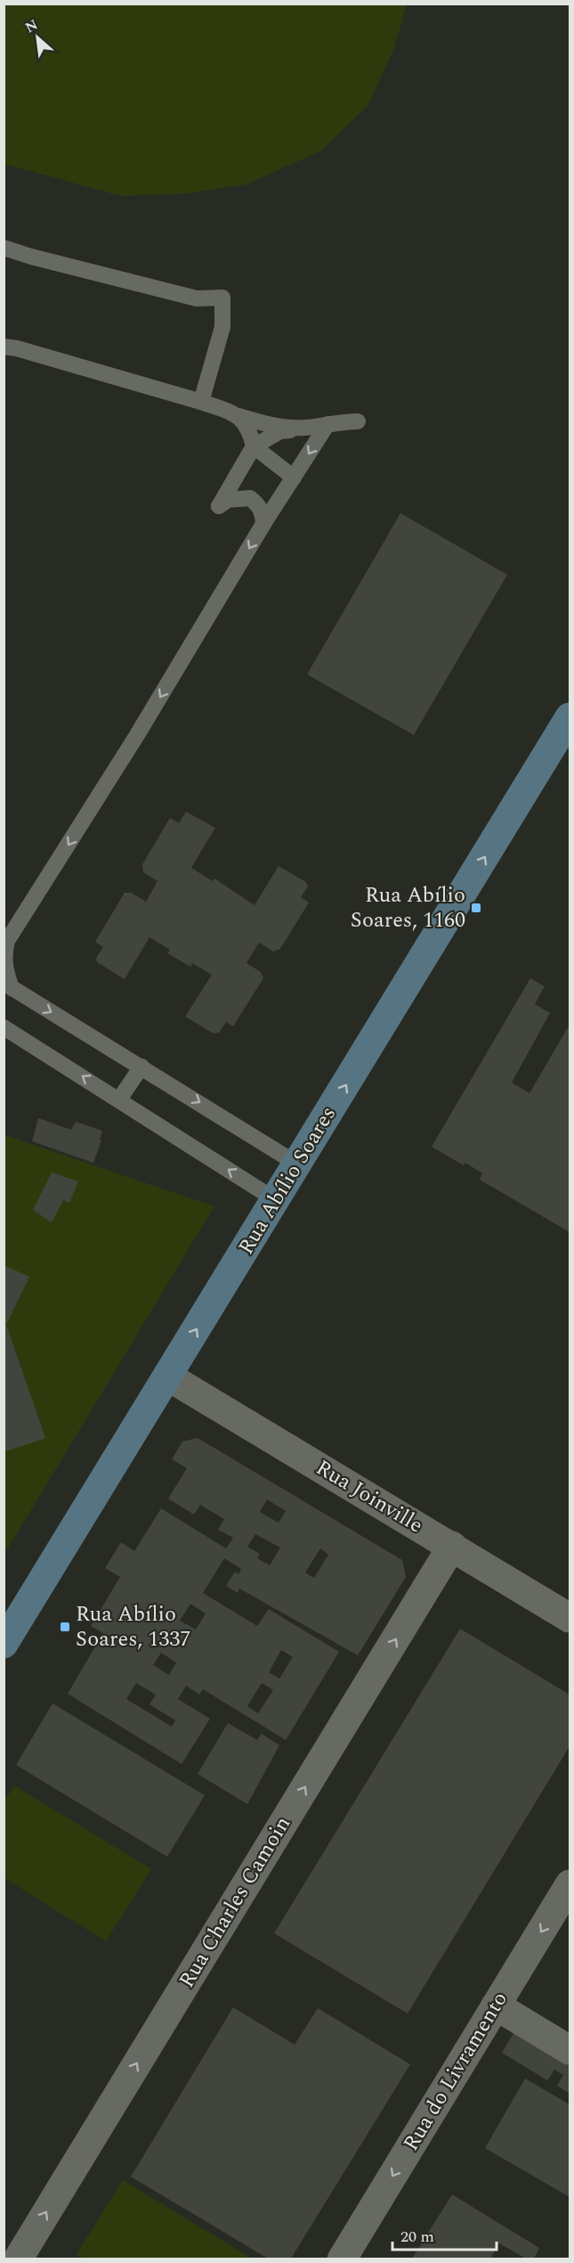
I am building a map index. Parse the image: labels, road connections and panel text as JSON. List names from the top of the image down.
{
  "streets": {
    "street": [
      "Rua Abílio Soares",
      "Rua Joinville",
      "Rua Charles Camoin",
      "Rua do Livramento"
    ]
  },
  "crossings": [
    ["Rua Abílio Soares", "Rua Joinville"],
    ["Rua Joinville", "Rua Charles Camoin"]
  ],
  "one_way": ["Rua Abílio Soares", "Rua Charles Camoin", "Rua do Livramento"],
  "places": {
    "transit": ["Rua Abílio Soares, 1160", "Rua Abílio Soares, 1337"]
  },
  "scale_bar": "20 m",
  "north": "top left"
}
